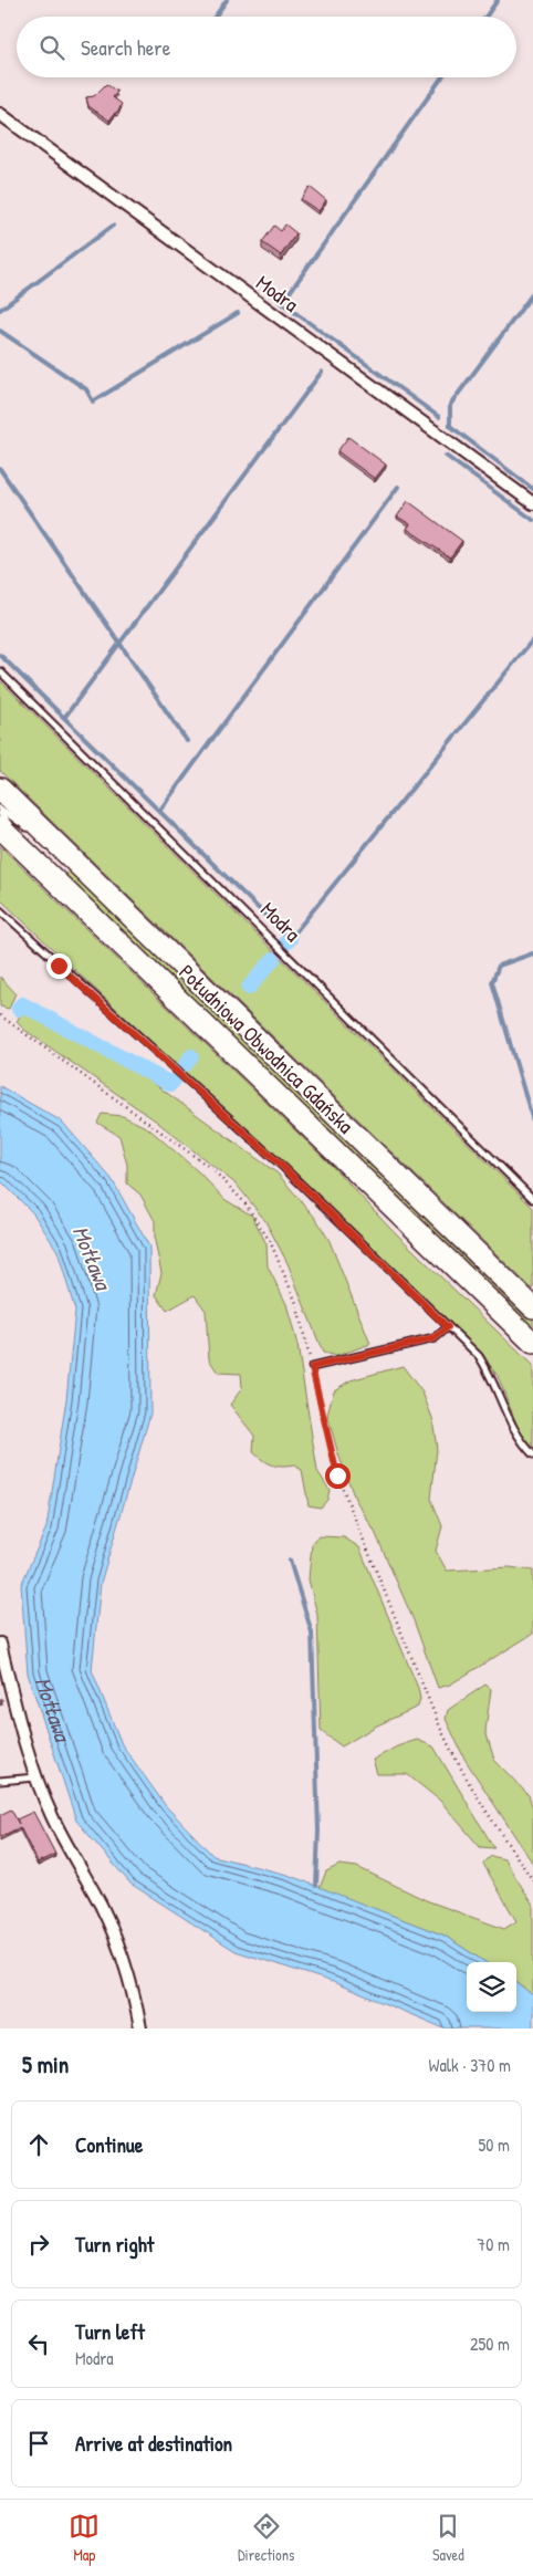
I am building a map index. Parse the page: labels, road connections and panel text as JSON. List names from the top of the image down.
{
  "streets": {
    "highway": ["Południowa Obwodnica Gdańska"],
    "street": ["Modra"]
  },
  "water": ["Motława"],
  "page": {
    "search": "Search here",
    "heading": ["5 min", "Walk · 370 m"],
    "list": [
      ["Continue", "50 m"],
      ["Turn right", "70 m"],
      ["Turn left", "Modra", "250 m"],
      "Arrive at destination"
    ],
    "nav": ["Map", "Directions", "Saved"]
  }
}
